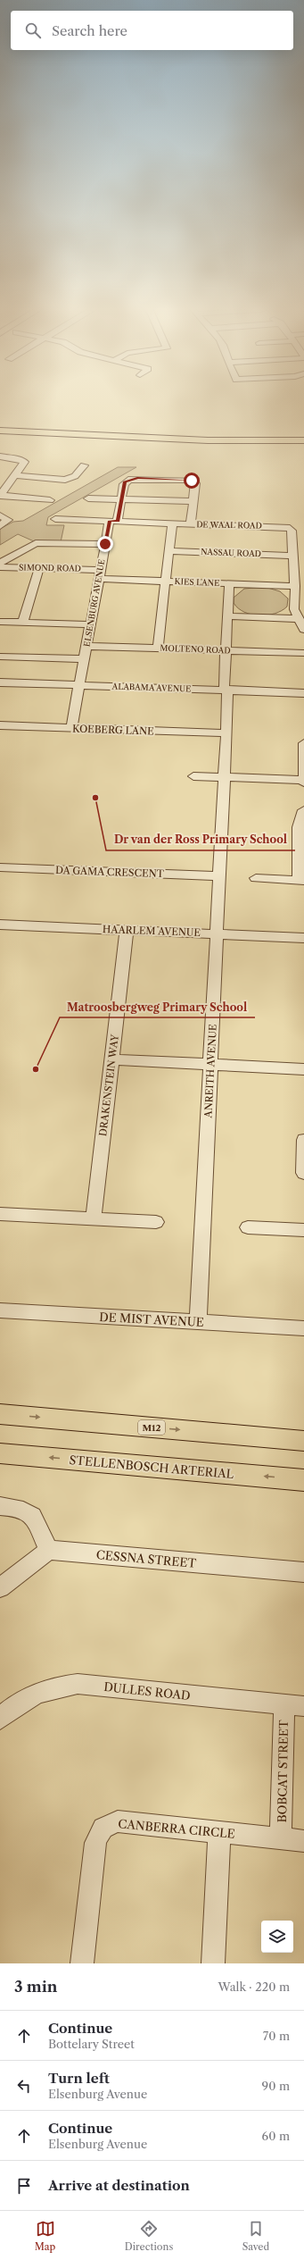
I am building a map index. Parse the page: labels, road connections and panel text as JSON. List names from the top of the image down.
{
  "streets": {
    "main road": ["M12", "STELLENBOSCH ARTERIAL"],
    "street": [
      "DE WAAL ROAD",
      "NASSAU ROAD",
      "SIMOND ROAD",
      "KIES LANE",
      "ELSENBURG AVENUE",
      "MOLTENO ROAD",
      "ALABAMA AVENUE",
      "KOEBERG LANE",
      "DA GAMA CRESCENT",
      "HAARLEM AVENUE",
      "ANREITH AVENUE",
      "DRAKENSTEIN WAY",
      "DE MIST AVENUE",
      "CESSNA STREET",
      "DULLES ROAD",
      "BOBCAT STREET",
      "CANBERRA CIRCLE"
    ]
  },
  "crossings": [
    ["DE WAAL ROAD", "NASSAU ROAD"],
    ["DE WAAL ROAD", "KIES LANE"],
    ["DE WAAL ROAD", "ELSENBURG AVENUE"],
    ["SIMOND ROAD", "KIES LANE"],
    ["SIMOND ROAD", "ELSENBURG AVENUE"],
    ["KIES LANE", "ELSENBURG AVENUE"],
    ["KIES LANE", "ANREITH AVENUE"],
    ["ELSENBURG AVENUE", "MOLTENO ROAD"],
    ["ELSENBURG AVENUE", "ALABAMA AVENUE"],
    ["ELSENBURG AVENUE", "KOEBERG LANE"],
    ["MOLTENO ROAD", "ANREITH AVENUE"],
    ["ALABAMA AVENUE", "ANREITH AVENUE"],
    ["KOEBERG LANE", "ANREITH AVENUE"],
    ["DA GAMA CRESCENT", "ANREITH AVENUE"],
    ["HAARLEM AVENUE", "ANREITH AVENUE"],
    ["HAARLEM AVENUE", "DRAKENSTEIN WAY"],
    ["ANREITH AVENUE", "DE MIST AVENUE"],
    ["DULLES ROAD", "BOBCAT STREET"],
    ["BOBCAT STREET", "CANBERRA CIRCLE"]
  ],
  "places": ["Dr van der Ross Primary School", "Matroosbergweg Primary School"],
  "page": {
    "search": "Search here",
    "heading": ["3 min", "Walk · 220 m"],
    "list": [
      ["Continue", "Bottelary Street", "70 m"],
      ["Turn left", "Elsenburg Avenue", "90 m"],
      ["Continue", "Elsenburg Avenue", "60 m"],
      "Arrive at destination"
    ],
    "nav": ["Map", "Directions", "Saved"]
  }
}
